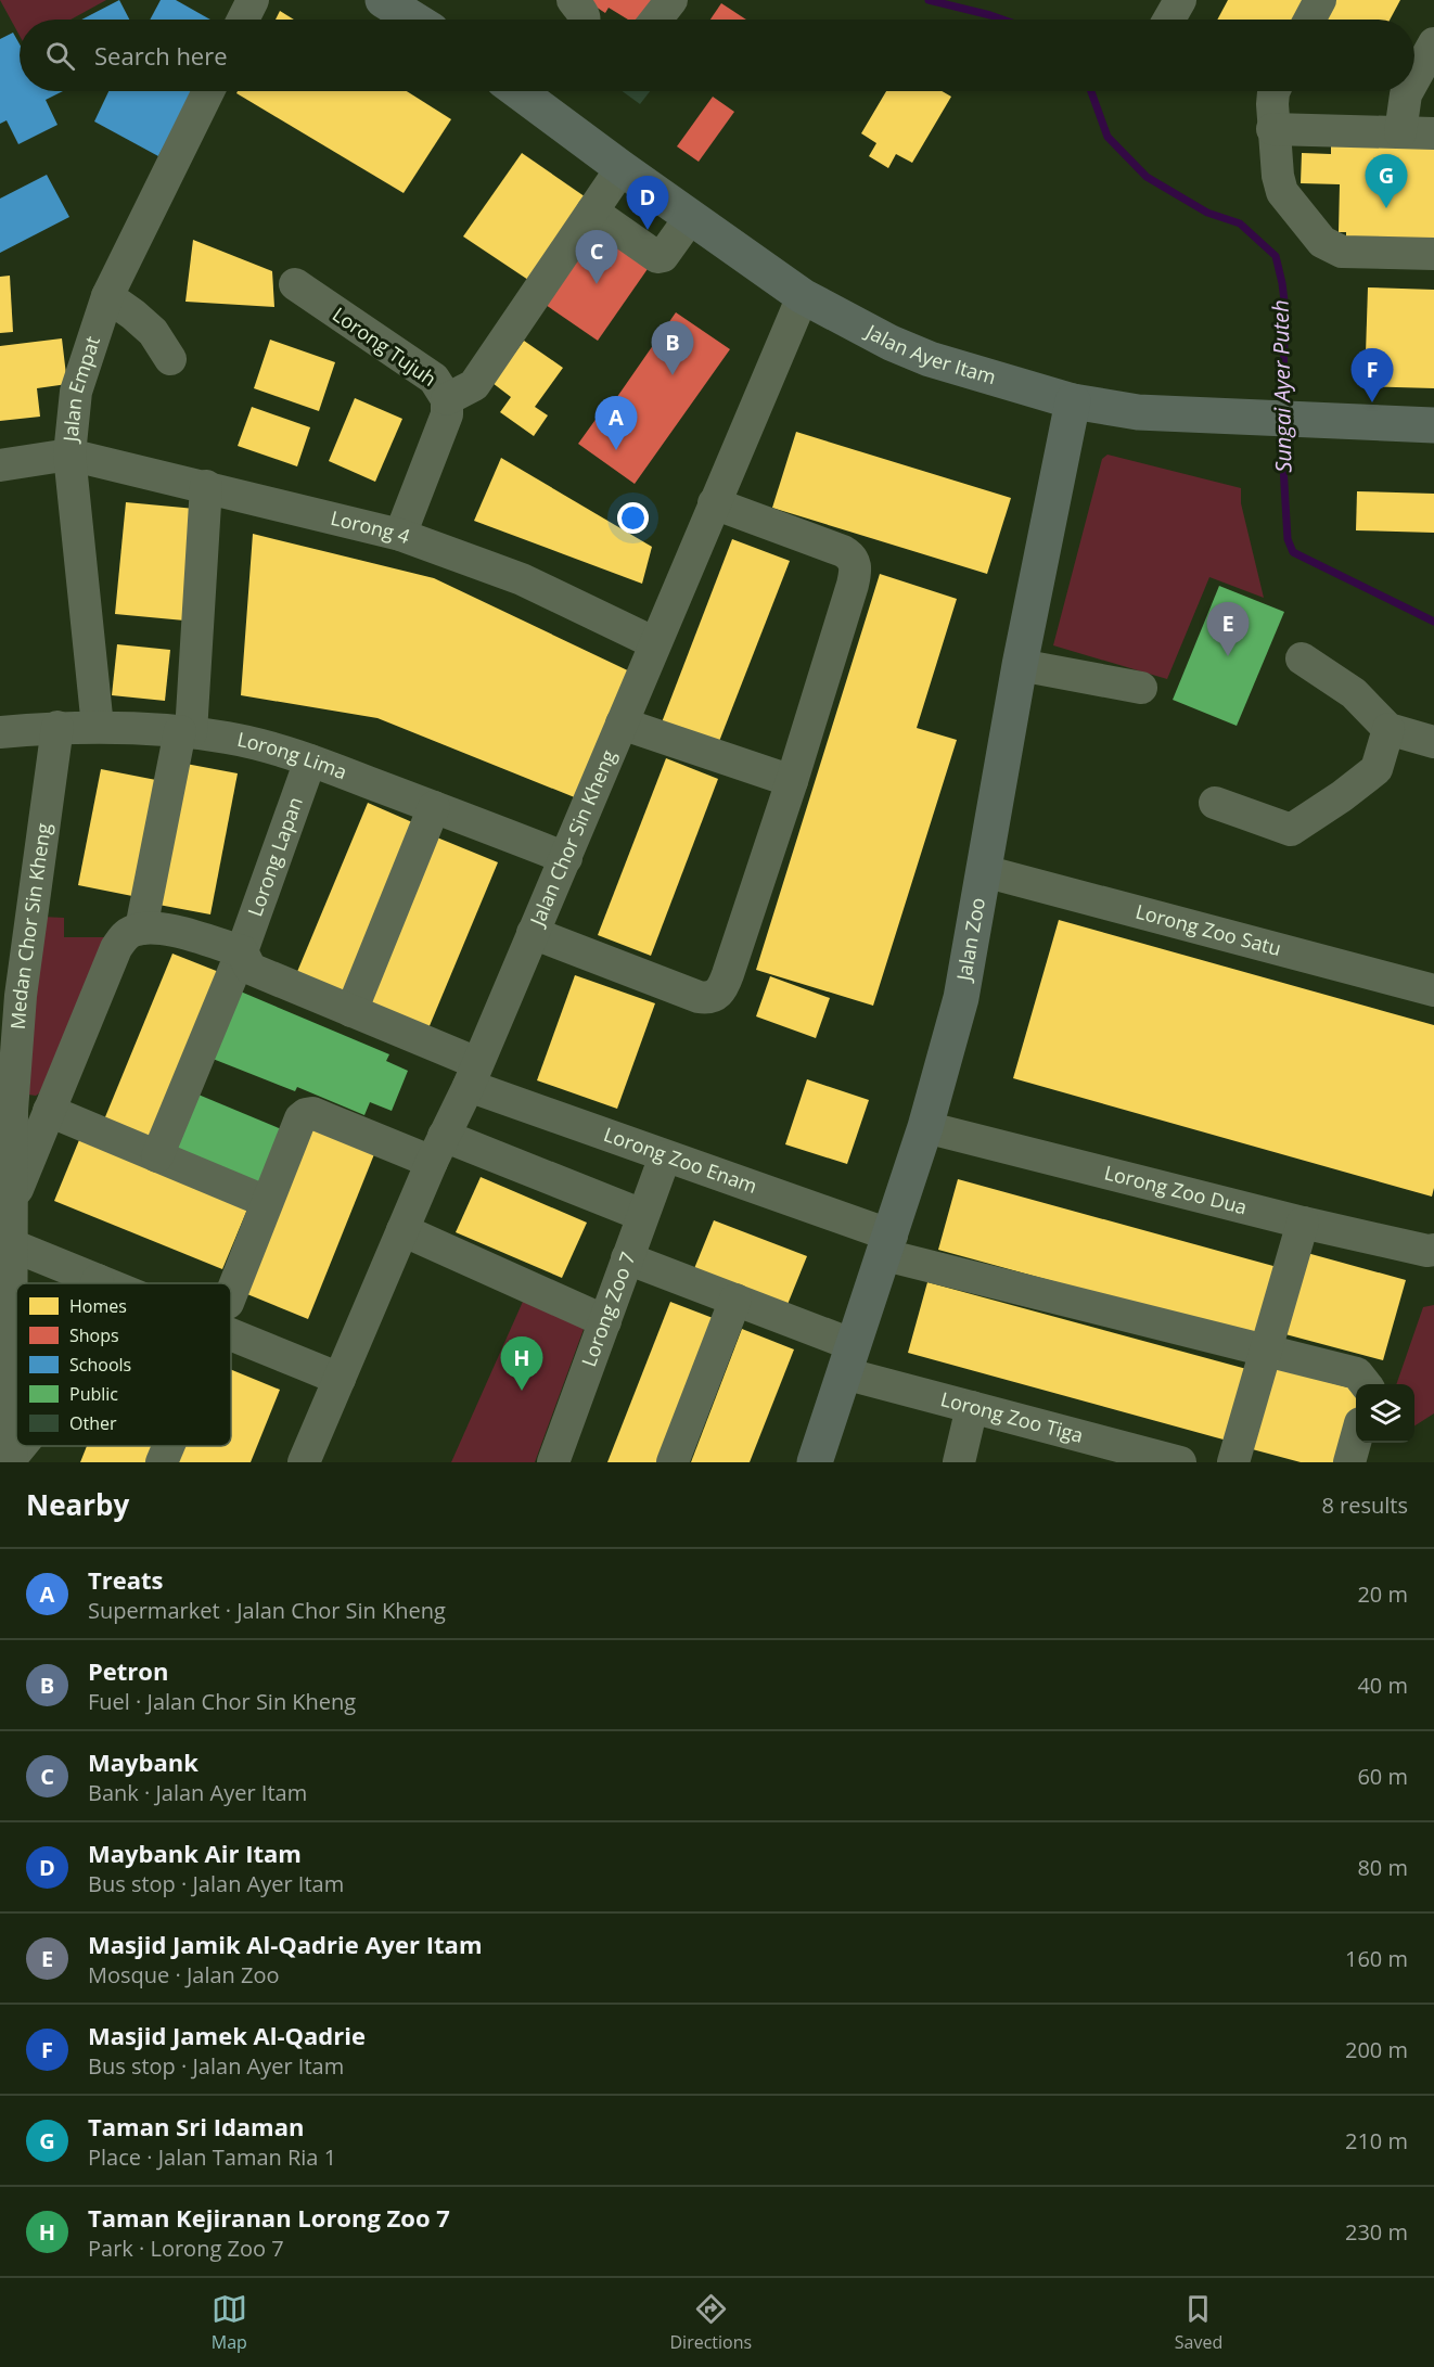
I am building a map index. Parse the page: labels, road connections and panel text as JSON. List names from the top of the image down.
{
  "streets": {
    "main road": ["Jalan Ayer Itam", "Jalan Zoo"],
    "street": [
      "Lorong Tujuh",
      "Jalan Empat",
      "Lorong 4",
      "Lorong Lima",
      "Jalan Chor Sin Kheng",
      "Lorong Lapan",
      "Medan Chor Sin Kheng",
      "Lorong Zoo Satu",
      "Lorong Zoo Enam",
      "Lorong Zoo Dua",
      "Lorong Zoo 7",
      "Lorong Zoo Tiga"
    ]
  },
  "crossings": [
    ["Lorong Tujuh", "Lorong 4"],
    ["Jalan Ayer Itam", "Jalan Chor Sin Kheng"],
    ["Jalan Ayer Itam", "Jalan Zoo"],
    ["Jalan Empat", "Lorong 4"],
    ["Jalan Empat", "Lorong Lima"],
    ["Lorong 4", "Jalan Chor Sin Kheng"],
    ["Lorong Lima", "Jalan Chor Sin Kheng"],
    ["Lorong Lima", "Lorong Lapan"],
    ["Lorong Lima", "Medan Chor Sin Kheng"],
    ["Jalan Chor Sin Kheng", "Lorong Zoo Enam"],
    ["Lorong Lapan", "Lorong Zoo Enam"],
    ["Lorong Zoo Satu", "Jalan Zoo"],
    ["Jalan Zoo", "Lorong Zoo Enam"],
    ["Jalan Zoo", "Lorong Zoo Dua"],
    ["Jalan Zoo", "Lorong Zoo Tiga"],
    ["Lorong Zoo Enam", "Lorong Zoo 7"],
    ["Lorong Zoo 7", "Lorong Zoo Tiga"]
  ],
  "water": ["Sungai Ayer Puteh"],
  "legend": [
    "Homes",
    "Shops",
    "Schools",
    "Public",
    "Other"
  ],
  "page": {
    "search": "Search here",
    "pins": [
      "G",
      "D",
      "C",
      "B",
      "F",
      "A",
      "E",
      "H"
    ],
    "heading": ["Nearby", "8 results"],
    "list": [
      {
        "mark": "A",
        "name": "Treats",
        "note": "Supermarket · Jalan Chor Sin Kheng",
        "value": "20 m"
      },
      {
        "mark": "B",
        "name": "Petron",
        "note": "Fuel · Jalan Chor Sin Kheng",
        "value": "40 m"
      },
      {
        "mark": "C",
        "name": "Maybank",
        "note": "Bank · Jalan Ayer Itam",
        "value": "60 m"
      },
      {
        "mark": "D",
        "name": "Maybank Air Itam",
        "note": "Bus stop · Jalan Ayer Itam",
        "value": "80 m"
      },
      {
        "mark": "E",
        "name": "Masjid Jamik Al-Qadrie Ayer Itam",
        "note": "Mosque · Jalan Zoo",
        "value": "160 m"
      },
      {
        "mark": "F",
        "name": "Masjid Jamek Al-Qadrie",
        "note": "Bus stop · Jalan Ayer Itam",
        "value": "200 m"
      },
      {
        "mark": "G",
        "name": "Taman Sri Idaman",
        "note": "Place · Jalan Taman Ria 1",
        "value": "210 m"
      },
      {
        "mark": "H",
        "name": "Taman Kejiranan Lorong Zoo 7",
        "note": "Park · Lorong Zoo 7",
        "value": "230 m"
      }
    ],
    "nav": ["Map", "Directions", "Saved"]
  }
}
